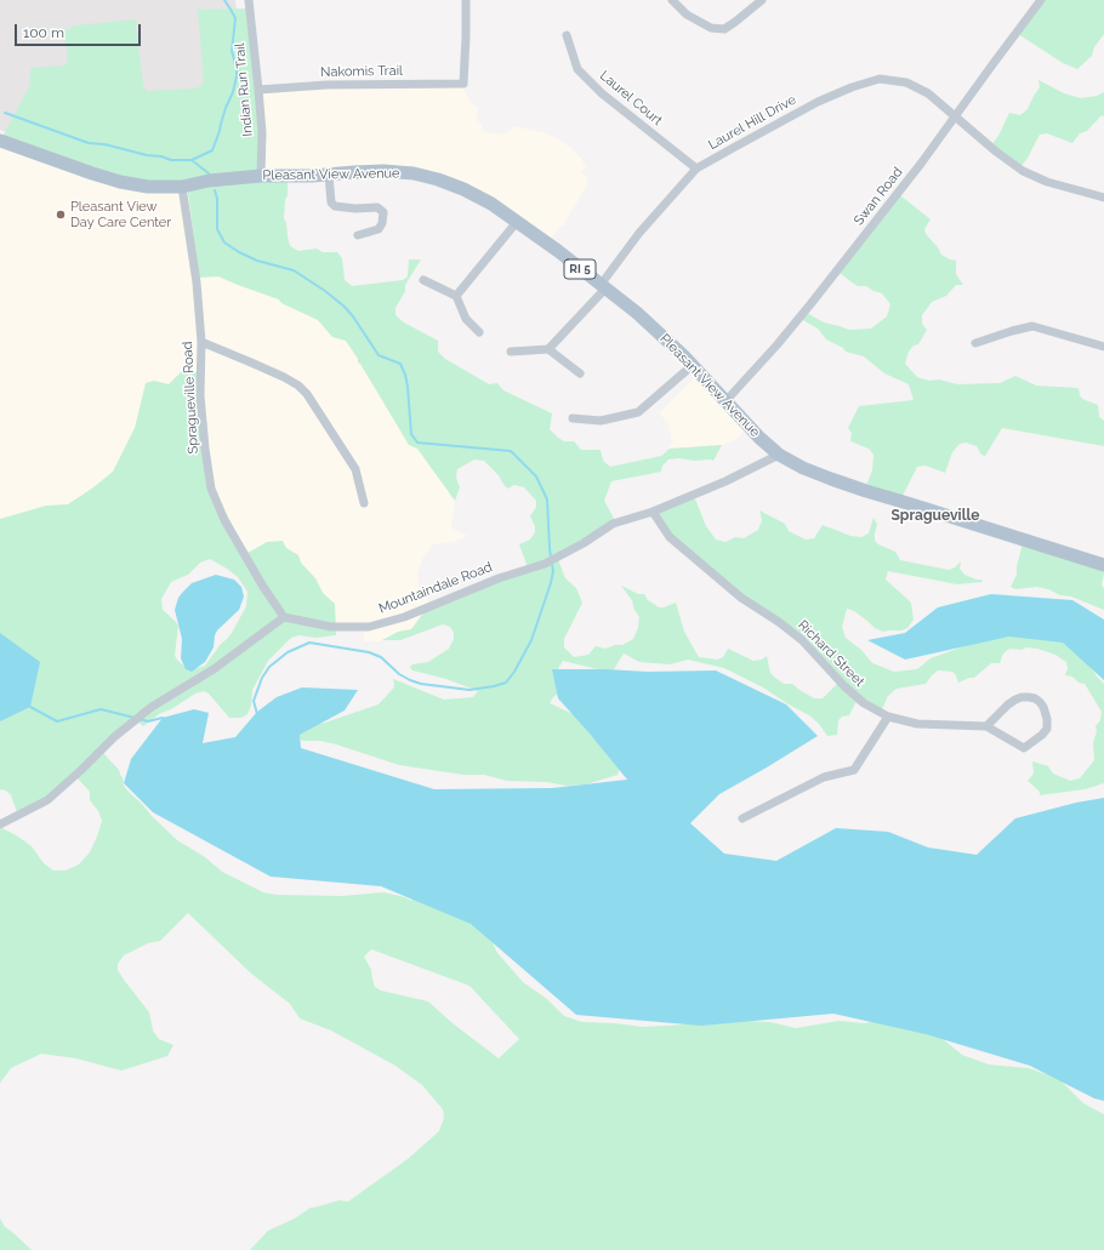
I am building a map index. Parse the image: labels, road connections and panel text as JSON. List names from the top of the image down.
{
  "streets": {
    "main road": ["Pleasant View Avenue", "RI 5"],
    "street": [
      "Nakomis Trail",
      "Indian Run Trail",
      "Laurel Court",
      "Laurel Hill Drive",
      "Swan Road",
      "Spragueville Road",
      "Mountaindale Road",
      "Richard Street"
    ]
  },
  "crossings": [
    ["Nakomis Trail", "Indian Run Trail"],
    ["Indian Run Trail", "Pleasant View Avenue"],
    ["Laurel Court", "Laurel Hill Drive"],
    ["Laurel Hill Drive", "Pleasant View Avenue"],
    ["Laurel Hill Drive", "Swan Road"],
    ["Pleasant View Avenue", "Swan Road"],
    ["Pleasant View Avenue", "Spragueville Road"],
    ["Pleasant View Avenue", "Mountaindale Road"],
    ["Spragueville Road", "Mountaindale Road"],
    ["Mountaindale Road", "Richard Street"]
  ],
  "districts": ["Spragueville"],
  "places": ["Pleasant View Day Care Center"],
  "scale_bar": "100 m"
}
